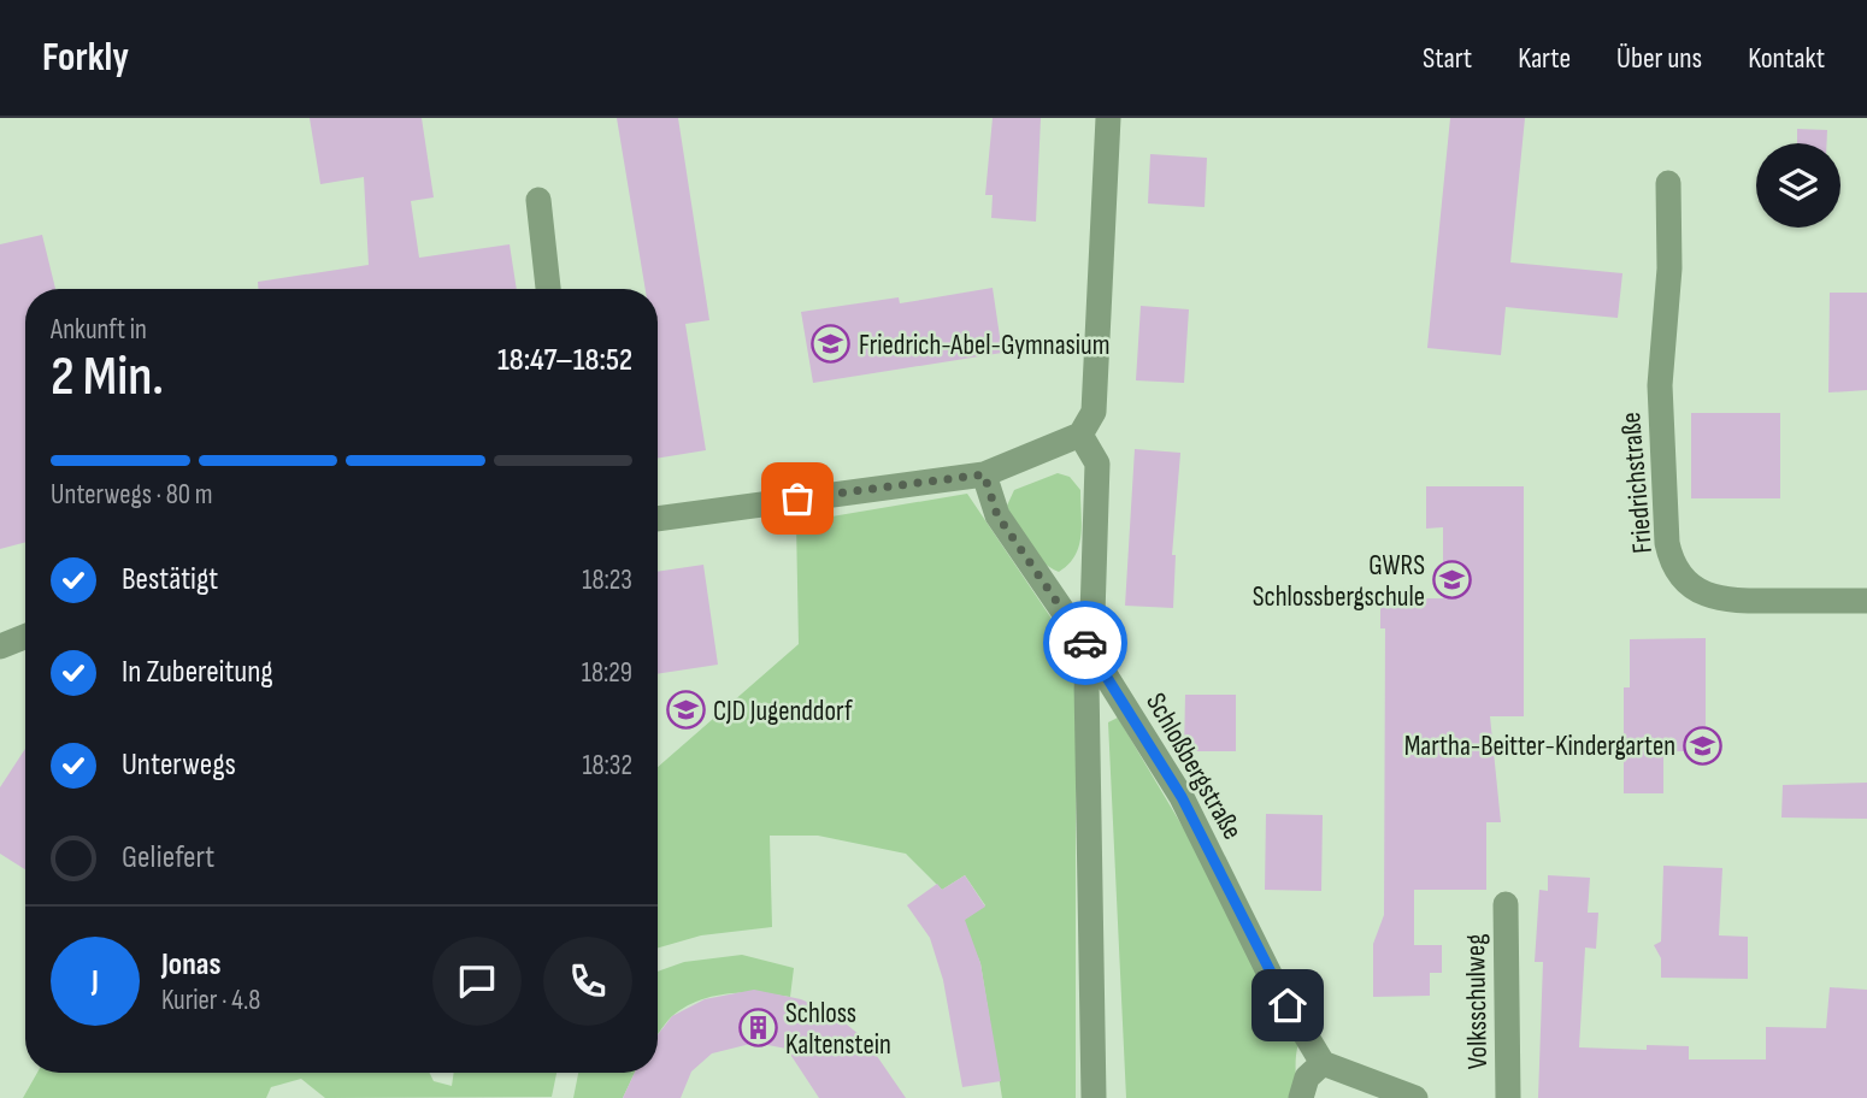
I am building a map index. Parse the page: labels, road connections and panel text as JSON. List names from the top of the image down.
{
  "streets": {
    "street": ["Friedrichstraße", "Schloßbergstraße", "Volksschulweg"]
  },
  "places": {
    "school or university": [
      "Friedrich-Abel-Gymnasium",
      "GWRS Schlossbergschule",
      "CJD Jugenddorf",
      "Martha-Beitter-Kindergarten"
    ],
    "building": ["Schloss Kaltenstein"]
  },
  "page": {
    "header": "Forkly",
    "nav": [
      "Start",
      "Karte",
      "Über uns",
      "Kontakt"
    ],
    "heading": ["2 Min.", "Ankunft in", "18:47–18:52"],
    "panel": ["Jonas", "Kurier · 4.8"],
    "bar": "Unterwegs · 80 m",
    "list": [
      ["Bestätigt", "18:23"],
      ["In Zubereitung", "18:29"],
      ["Unterwegs", "18:32"],
      "Geliefert"
    ],
    "round": "J"
  }
}
